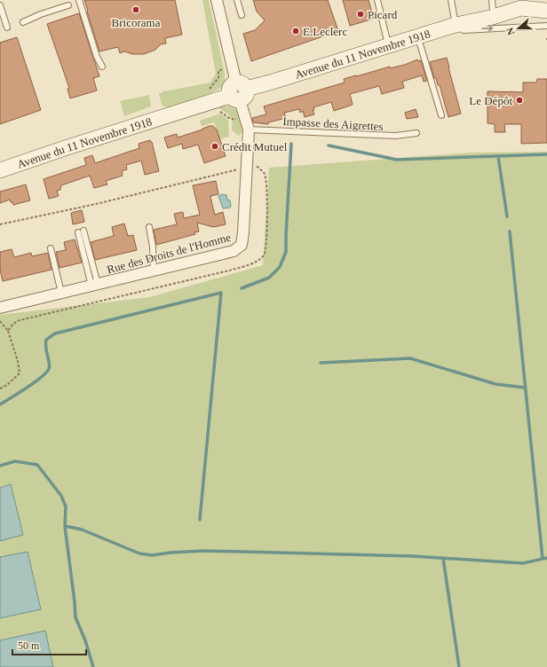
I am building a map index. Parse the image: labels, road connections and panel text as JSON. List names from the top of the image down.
{
  "streets": {
    "main road": ["Avenue du 11 Novembre 1918"],
    "street": ["Rue des Droits de l'Homme"],
    "lane": ["Impasse des Aigrettes"]
  },
  "crossings": [
    ["Avenue du 11 Novembre 1918", "Rue des Droits de l'Homme"],
    ["Impasse des Aigrettes", "Rue des Droits de l'Homme"]
  ],
  "places": [
    "Bricorama",
    "Picard",
    "E.Leclerc",
    "Le Dépôt",
    "Crédit Mutuel"
  ],
  "scale_bar": "50 m",
  "north": "left"
}
